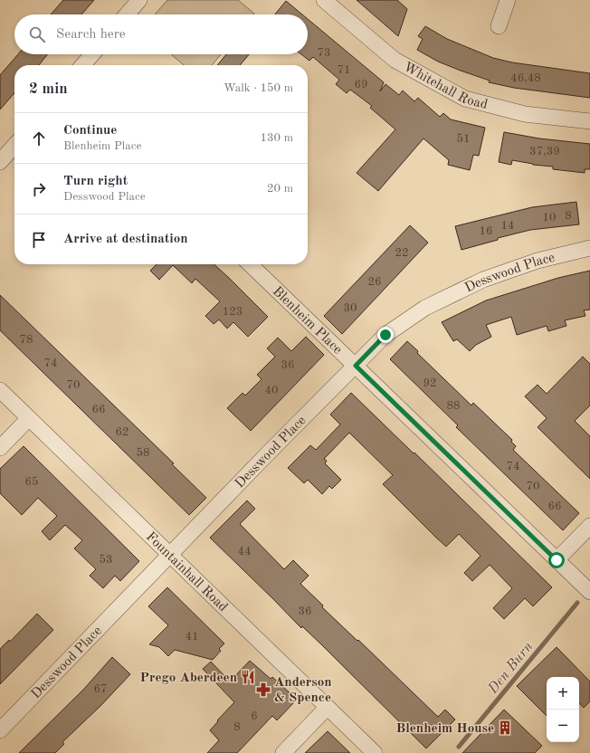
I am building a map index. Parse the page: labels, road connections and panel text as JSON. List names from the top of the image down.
{
  "streets": {
    "street": [
      "Whitehall Road",
      "Desswood Place",
      "Blenheim Place",
      "Fountainhall Road"
    ]
  },
  "crossings": [
    ["Desswood Place", "Blenheim Place"],
    ["Desswood Place", "Fountainhall Road"]
  ],
  "water": ["Den Burn"],
  "places": {
    "restaurant": ["Prego Aberdeen"],
    "pharmacy": ["Anderson & Spence"],
    "building": ["Blenheim House"]
  },
  "house_numbers": [
    "73",
    "71",
    "46,48",
    "69",
    "51",
    "37,39",
    "8",
    "10",
    "14",
    "16",
    "22",
    "26",
    "30",
    "123",
    "78",
    "74",
    "36",
    "92",
    "70",
    "40",
    "88",
    "66",
    "62",
    "58",
    "74",
    "65",
    "70",
    "66",
    "44",
    "53",
    "36",
    "41",
    "67",
    "6",
    "8"
  ],
  "page": {
    "search": "Search here",
    "heading": ["2 min", "Walk · 150 m"],
    "list": [
      ["Continue", "Blenheim Place", "130 m"],
      ["Turn right", "Desswood Place", "20 m"],
      "Arrive at destination"
    ],
    "map_buttons": ["+", "−"]
  }
}
